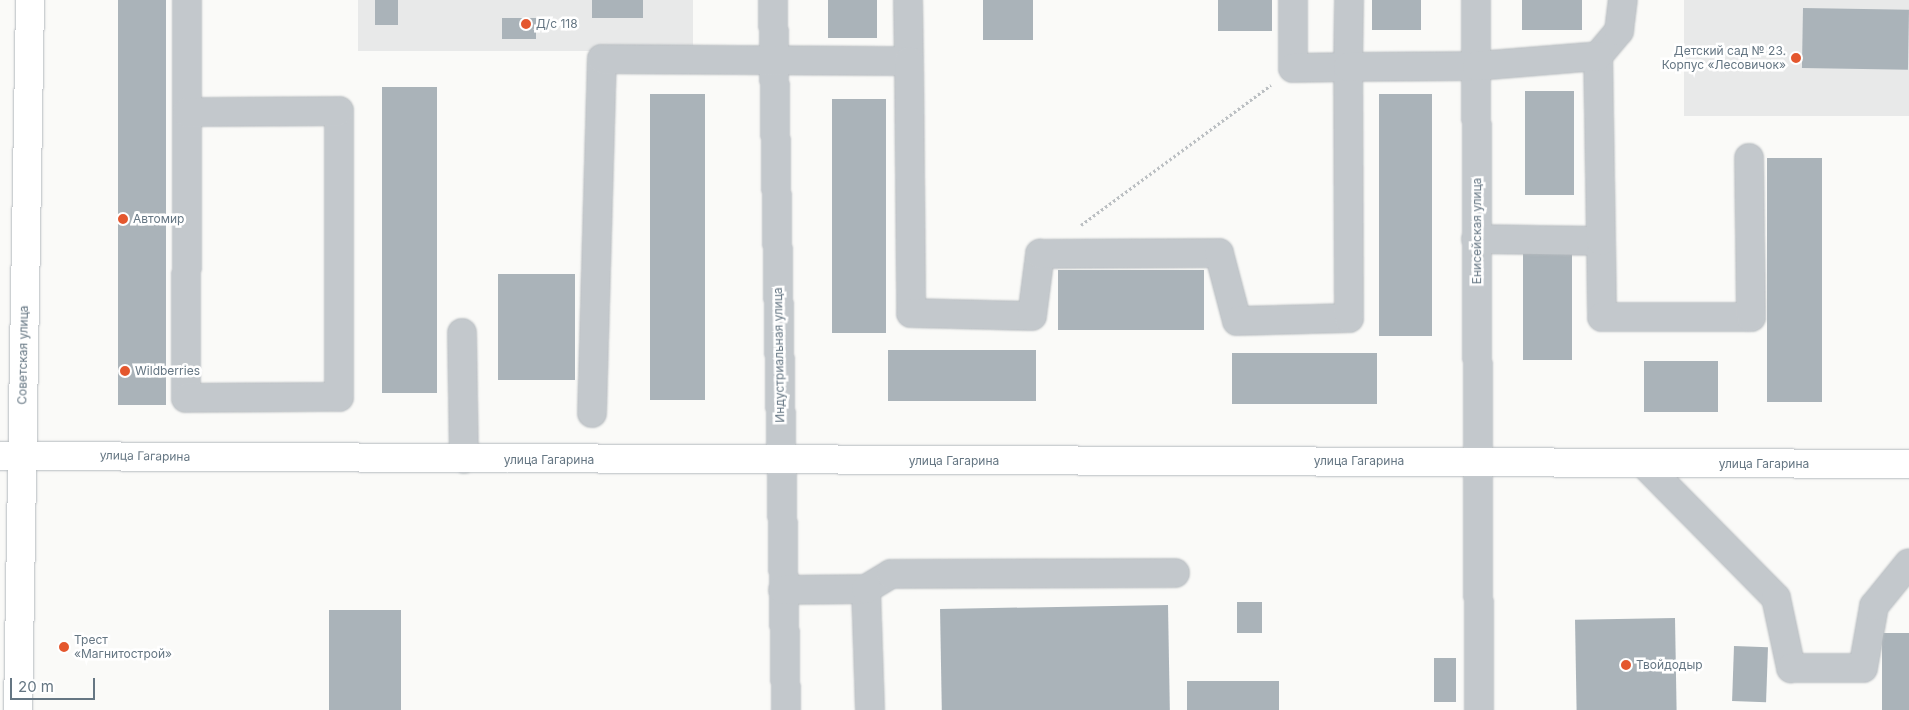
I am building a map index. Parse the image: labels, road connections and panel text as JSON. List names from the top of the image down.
{
  "streets": {
    "main road": ["Советская улица", "улица Гагарина"],
    "street": ["Енисейская улица", "Индустриальная улица"]
  },
  "crossings": [
    ["Енисейская улица", "улица Гагарина"],
    ["Советская улица", "улица Гагарина"],
    ["Индустриальная улица", "улица Гагарина"]
  ],
  "places": [
    "Д/с 118",
    "Детский сад № 23. Корпус «Лесовичок»",
    "Автомир",
    "Wildberries",
    "Трест «Магнитострой»",
    "Твойдодыр"
  ],
  "scale_bar": "20 m"
}
